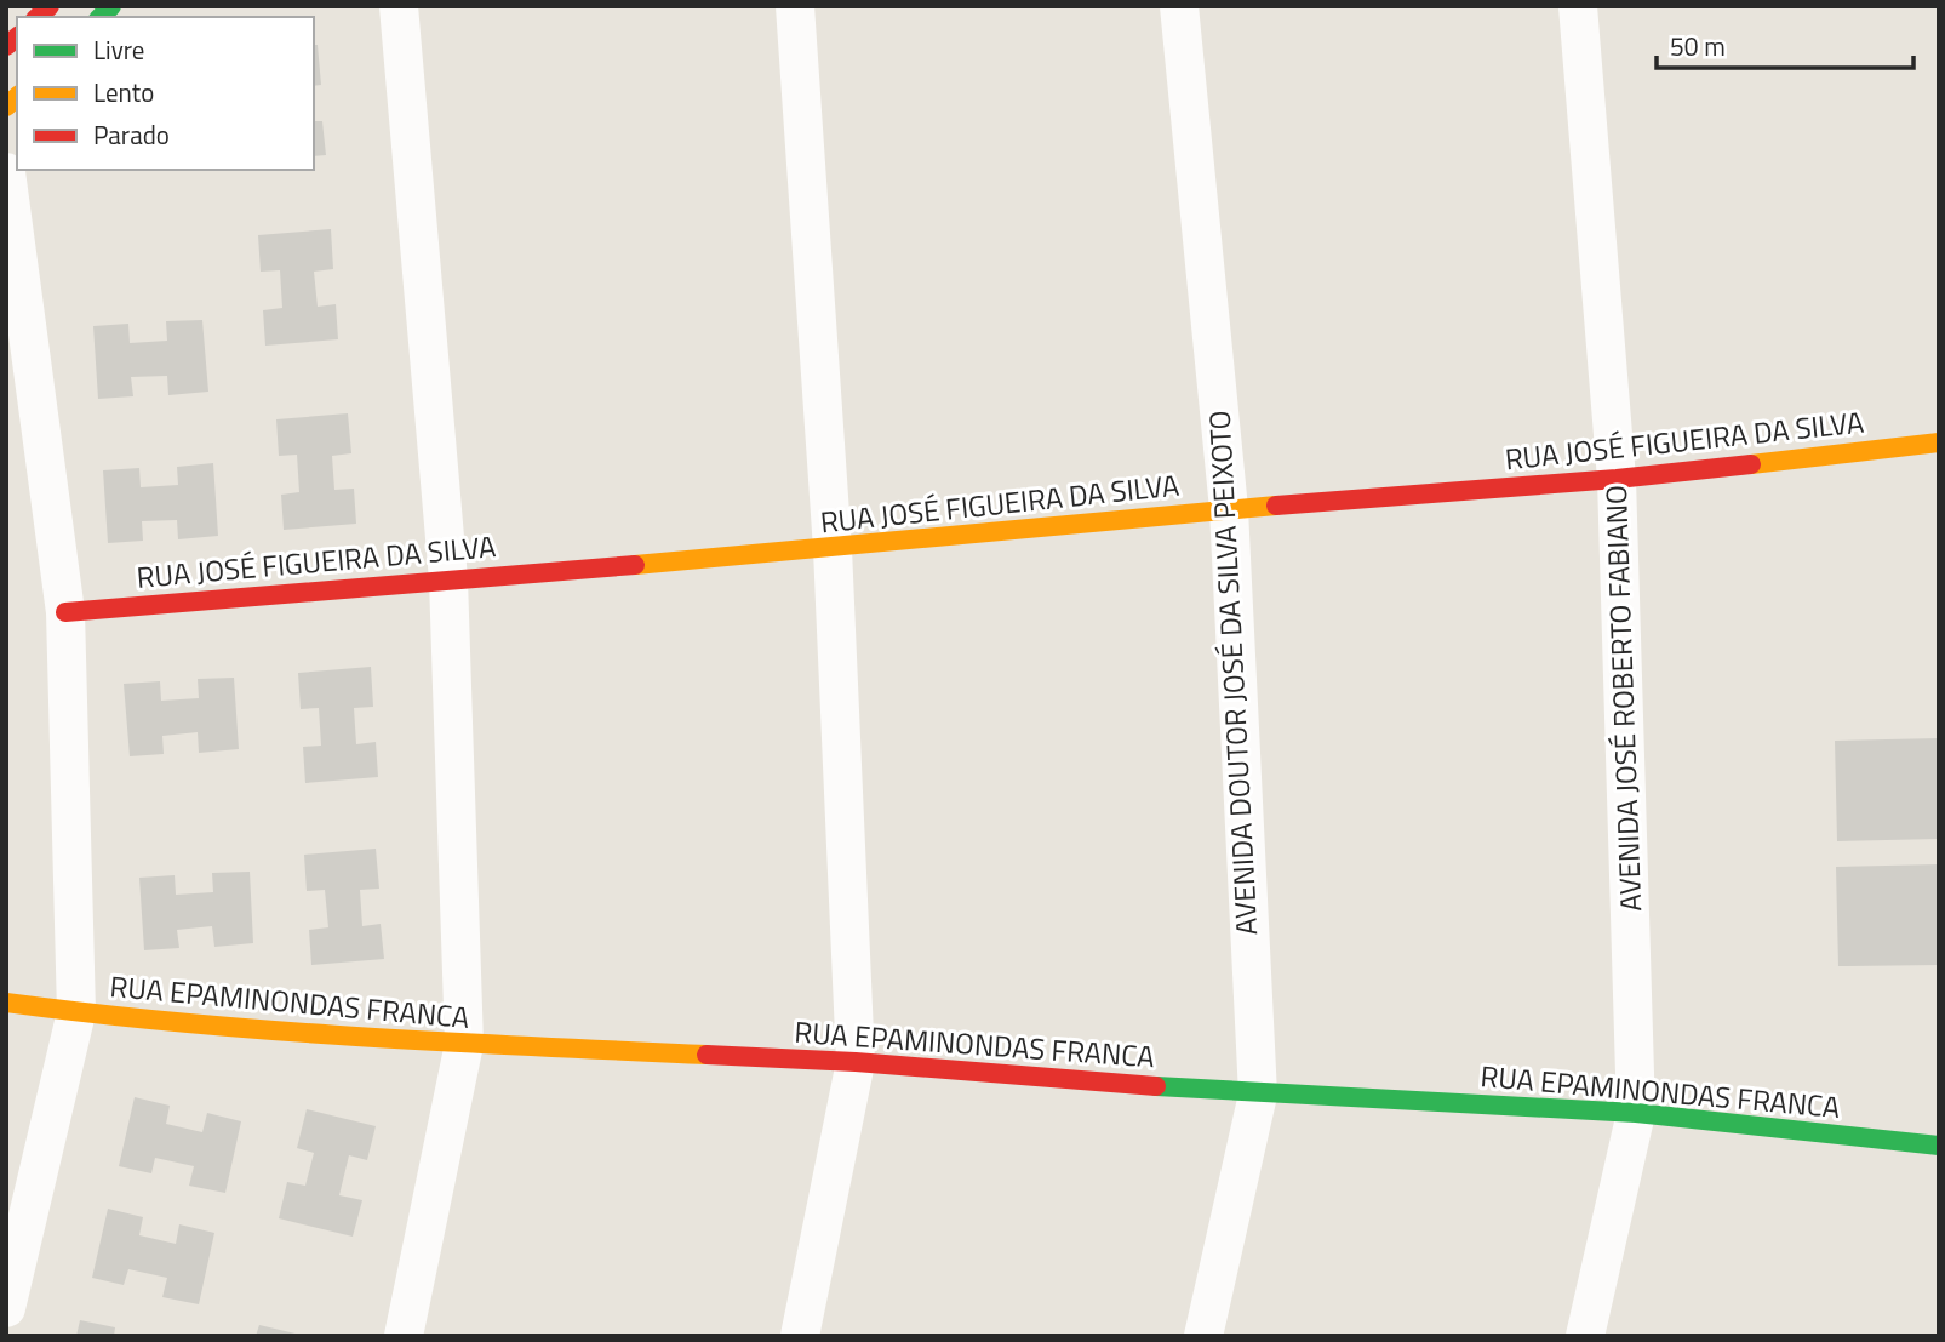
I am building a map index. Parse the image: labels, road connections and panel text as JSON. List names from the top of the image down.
{
  "streets": {
    "street": [
      "RUA JOSÉ FIGUEIRA DA SILVA",
      "AVENIDA DOUTOR JOSÉ DA SILVA PEIXOTO",
      "AVENIDA JOSÉ ROBERTO FABIANO",
      "RUA EPAMINONDAS FRANCA"
    ]
  },
  "crossings": [
    ["RUA JOSÉ FIGUEIRA DA SILVA", "AVENIDA DOUTOR JOSÉ DA SILVA PEIXOTO"],
    ["RUA JOSÉ FIGUEIRA DA SILVA", "AVENIDA JOSÉ ROBERTO FABIANO"],
    ["AVENIDA DOUTOR JOSÉ DA SILVA PEIXOTO", "RUA EPAMINONDAS FRANCA"],
    ["AVENIDA JOSÉ ROBERTO FABIANO", "RUA EPAMINONDAS FRANCA"]
  ],
  "legend": ["Livre", "Lento", "Parado"],
  "scale_bar": "50 m"
}
